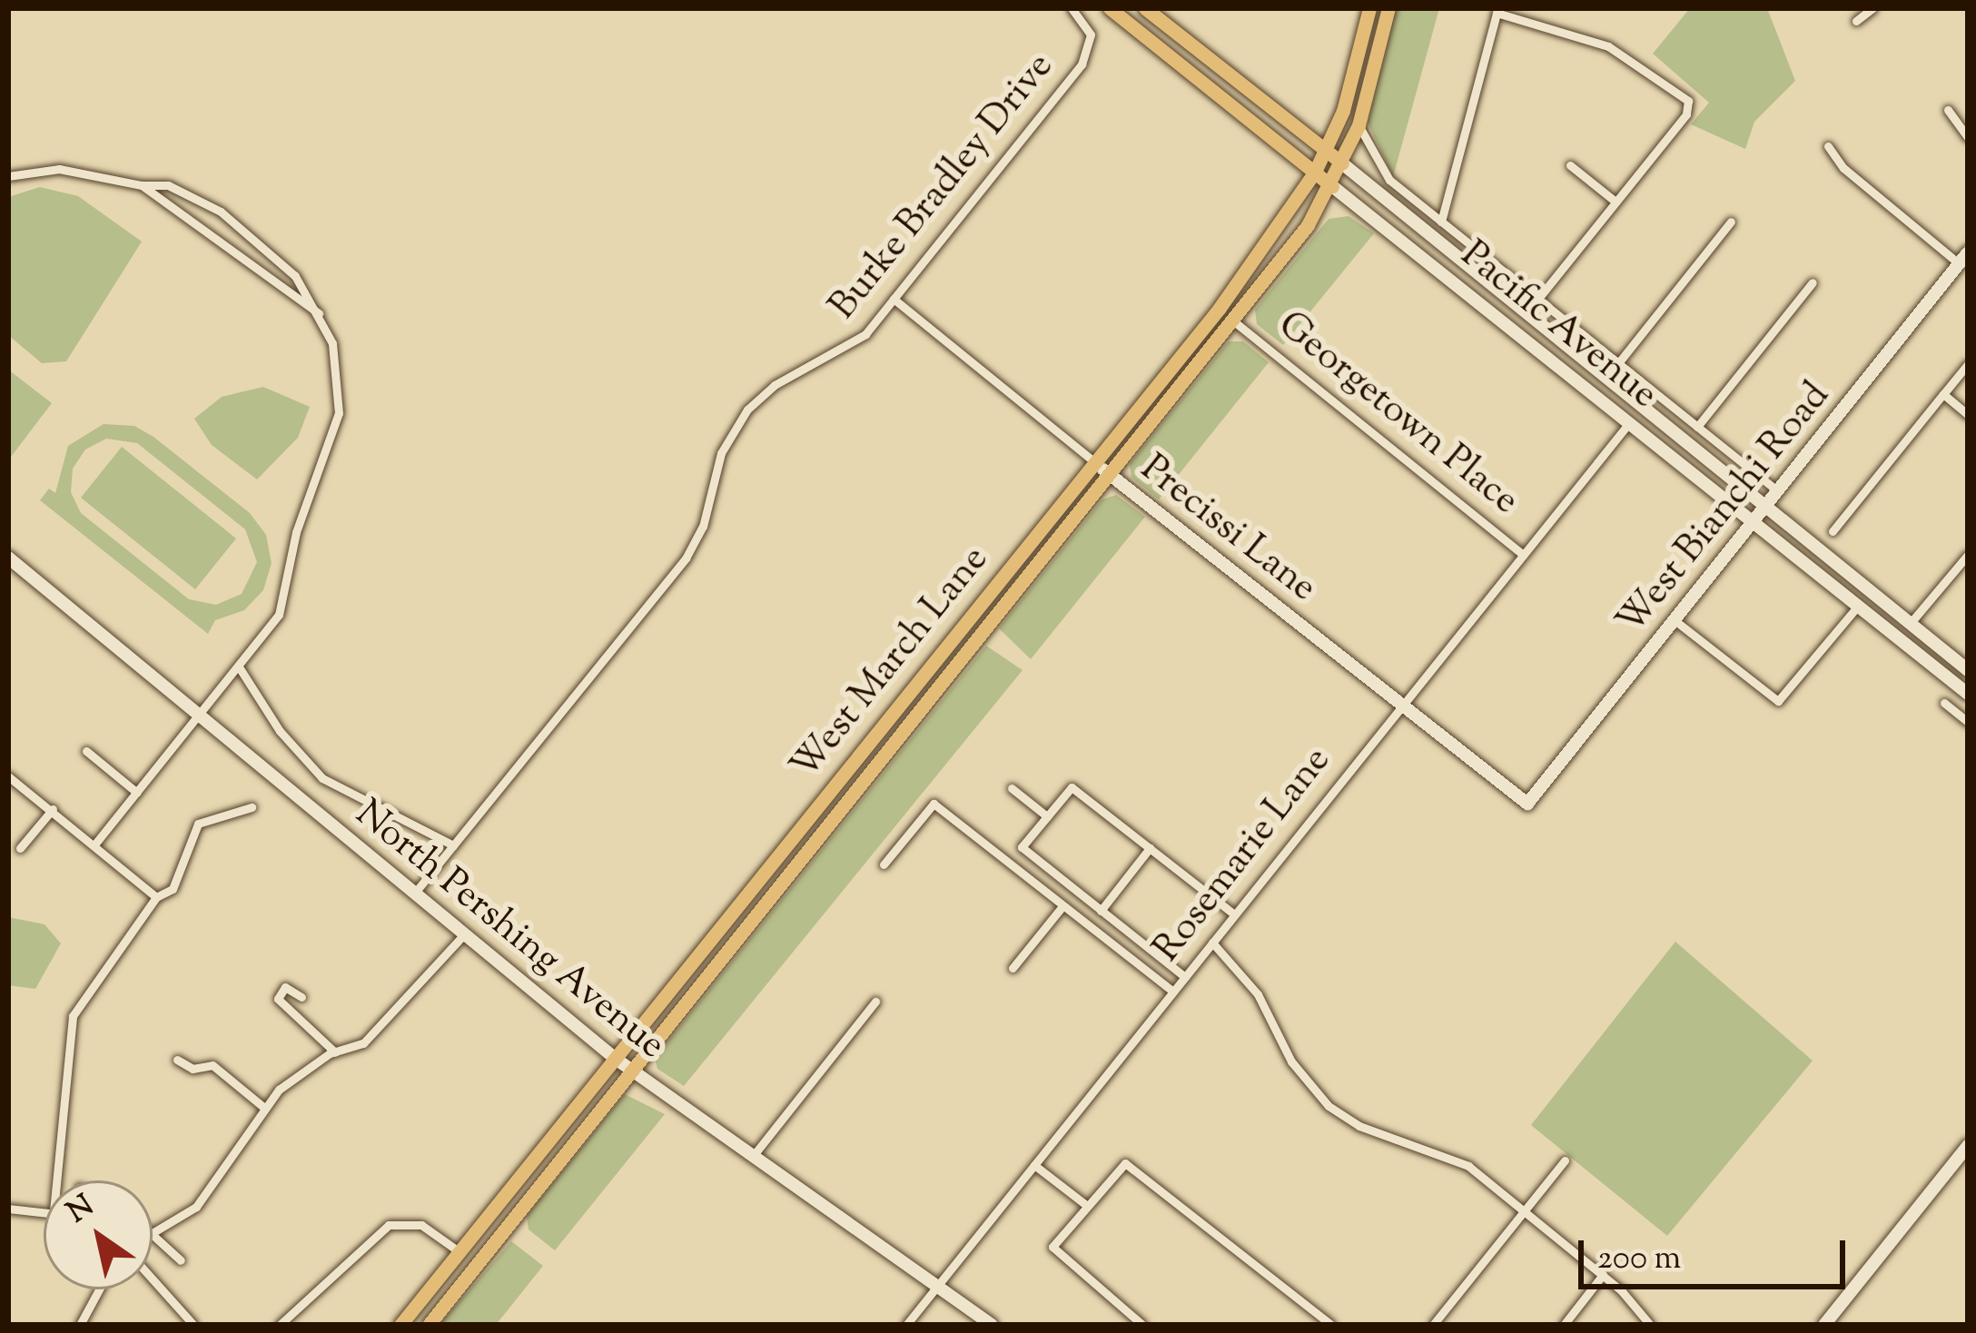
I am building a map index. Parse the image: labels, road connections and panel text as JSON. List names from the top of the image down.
{
  "streets": {
    "main road": [
      "Pacific Avenue",
      "West Bianchi Road",
      "Precissi Lane",
      "West March Lane",
      "North Pershing Avenue"
    ],
    "street": ["Burke Bradley Drive", "Georgetown Place", "Rosemarie Lane"]
  },
  "crossings": [
    ["Burke Bradley Drive", "Precissi Lane"],
    ["Burke Bradley Drive", "North Pershing Avenue"],
    ["Pacific Avenue", "West Bianchi Road"],
    ["Pacific Avenue", "West March Lane"],
    ["Pacific Avenue", "Rosemarie Lane"],
    ["Georgetown Place", "West March Lane"],
    ["Georgetown Place", "Rosemarie Lane"],
    ["West Bianchi Road", "Precissi Lane"],
    ["Precissi Lane", "West March Lane"],
    ["Precissi Lane", "Rosemarie Lane"],
    ["West March Lane", "North Pershing Avenue"],
    ["Rosemarie Lane", "North Pershing Avenue"]
  ],
  "scale_bar": "200 m",
  "north": "top left"
}
